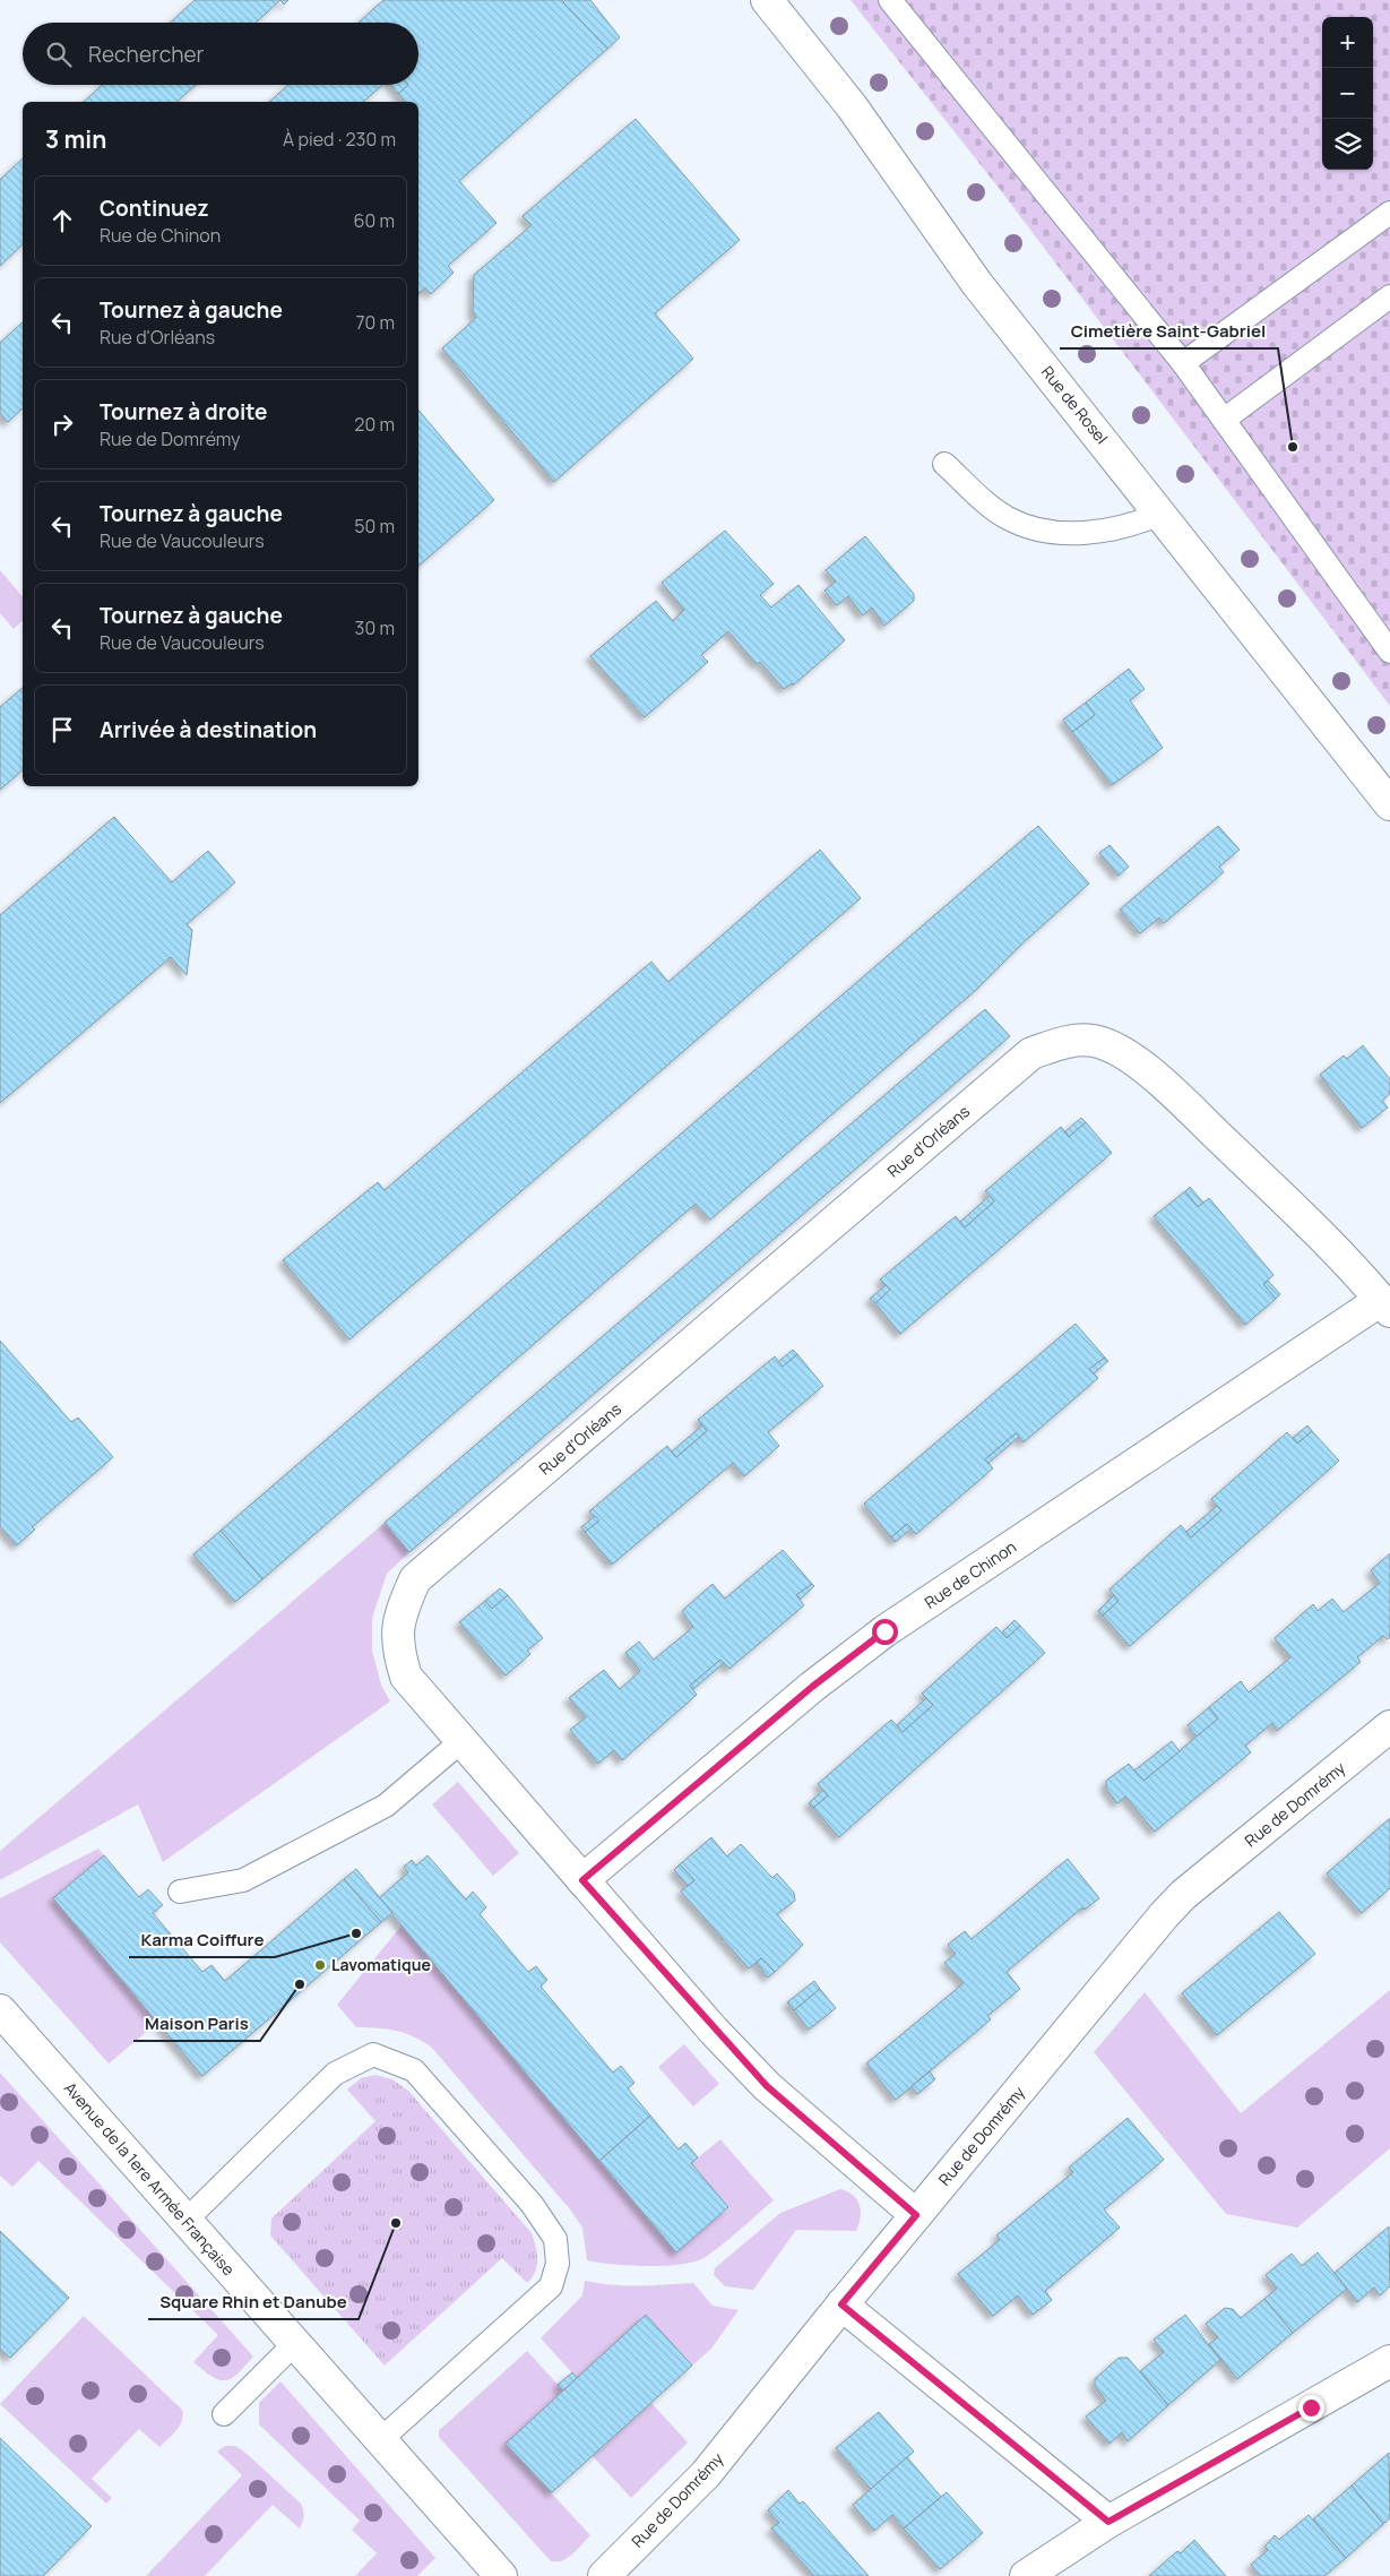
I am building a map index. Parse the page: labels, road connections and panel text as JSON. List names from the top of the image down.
{
  "streets": {
    "street": [
      "Rue de Rosel",
      "Rue d'Orléans",
      "Rue de Chinon",
      "Rue de Domrémy",
      "Avenue de la 1ere Armée Française"
    ]
  },
  "crossings": [
    ["Rue d'Orléans", "Rue de Chinon"],
    ["Rue d'Orléans", "Rue de Domrémy"]
  ],
  "places": [
    "Cimetière Saint-Gabriel",
    "Karma Coiffure",
    "Lavomatique",
    "Maison Paris",
    "Square Rhin et Danube"
  ],
  "page": {
    "map_buttons": ["+", "−"],
    "search": "Rechercher",
    "heading": ["3 min", "À pied · 230 m"],
    "list": [
      ["Continuez", "Rue de Chinon", "60 m"],
      ["Tournez à gauche", "Rue d'Orléans", "70 m"],
      ["Tournez à droite", "Rue de Domrémy", "20 m"],
      ["Tournez à gauche", "Rue de Vaucouleurs", "50 m"],
      ["Tournez à gauche", "Rue de Vaucouleurs", "30 m"],
      "Arrivée à destination"
    ]
  }
}
